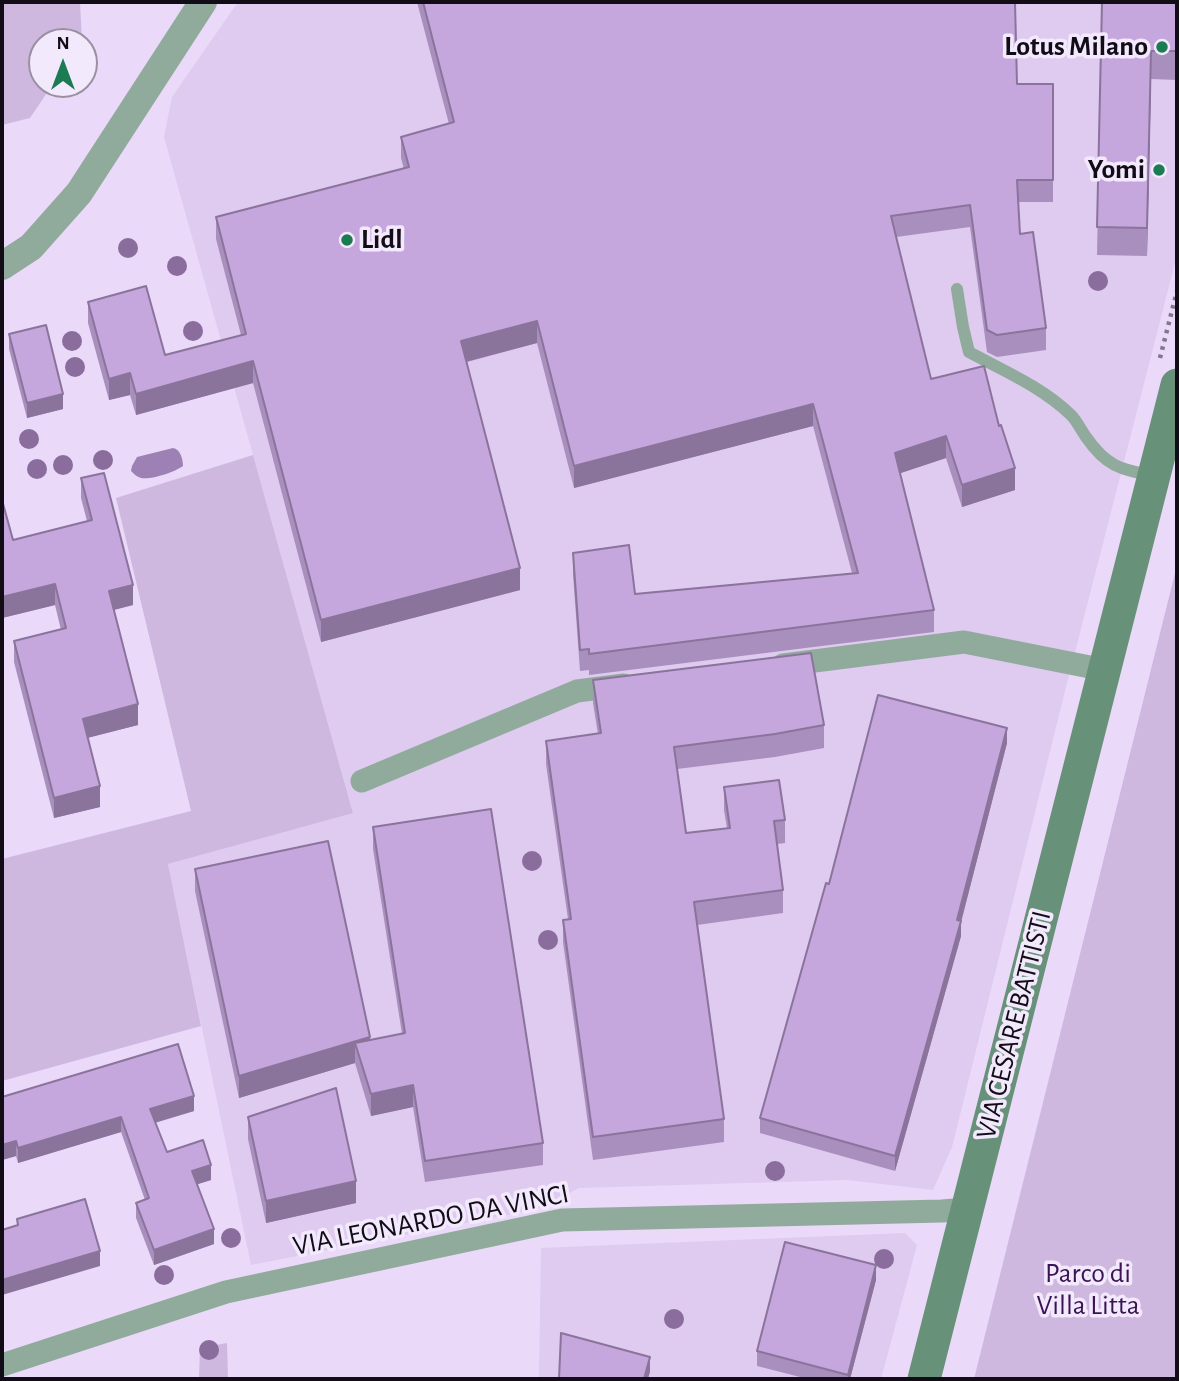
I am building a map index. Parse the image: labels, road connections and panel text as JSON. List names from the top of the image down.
{
  "streets": {
    "main road": ["VIA CESARE BATTISTI"],
    "street": ["VIA LEONARDO DA VINCI"]
  },
  "crossings": [
    ["VIA CESARE BATTISTI", "VIA LEONARDO DA VINCI"]
  ],
  "parks": ["Parco di Villa Litta"],
  "places": ["Lotus Milano", "Yomi", "Lidl"],
  "north": "top"
}
